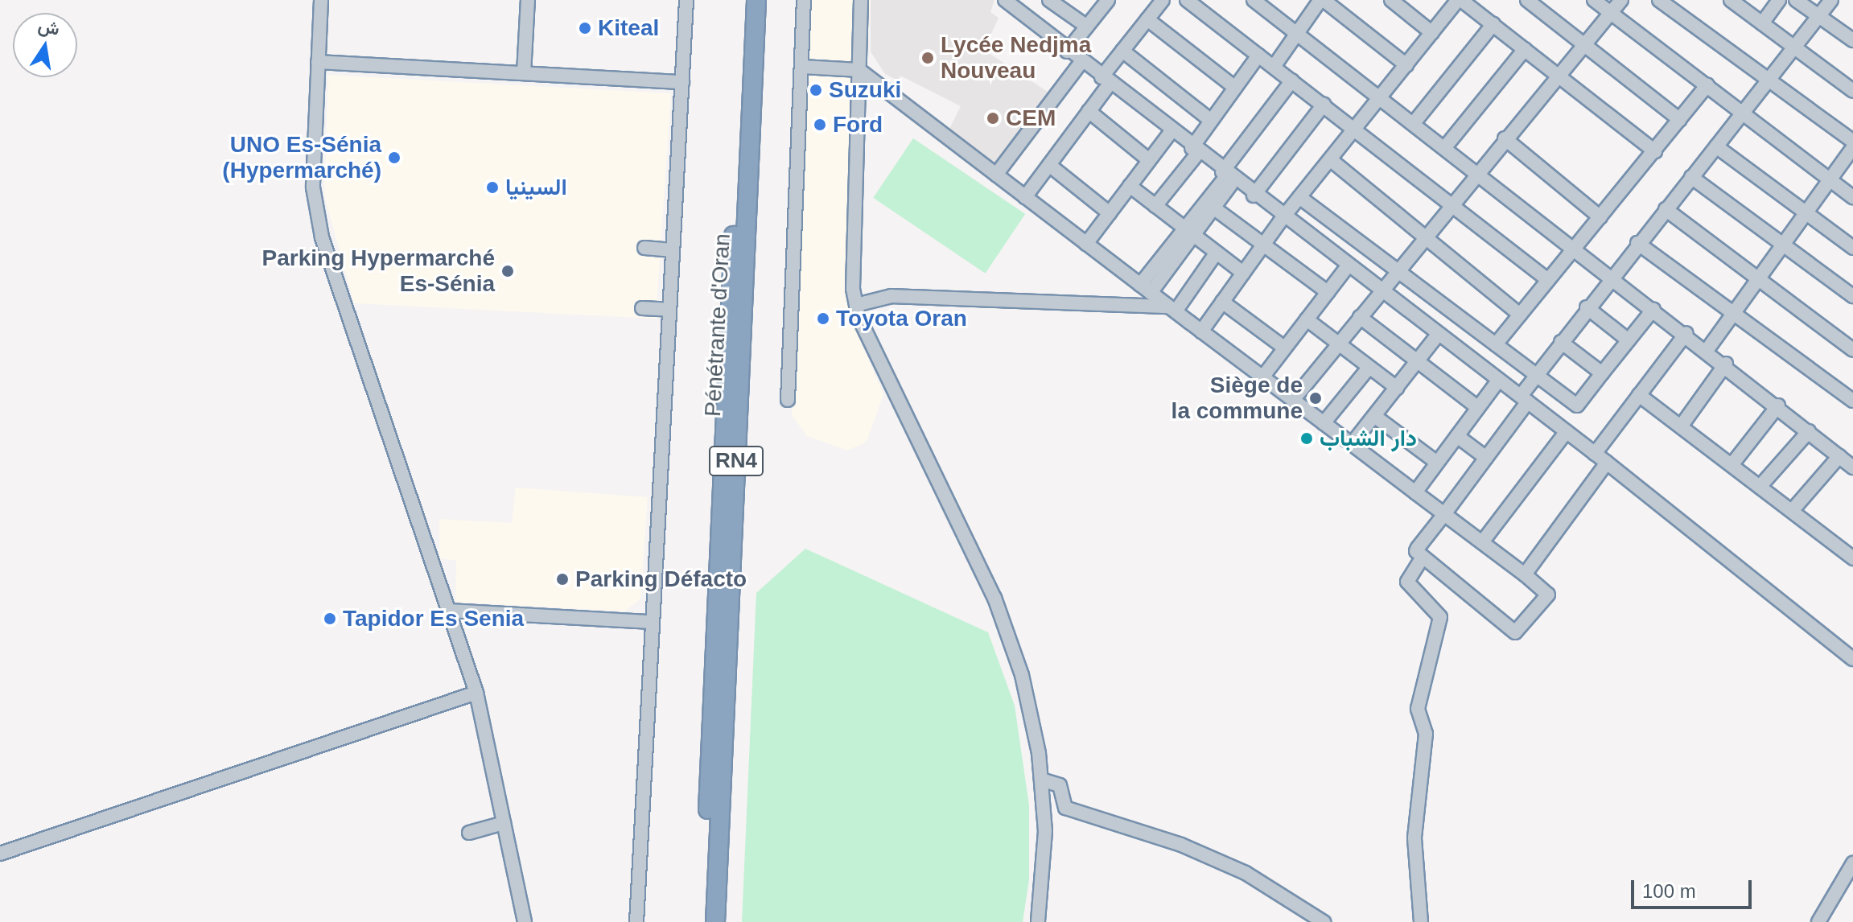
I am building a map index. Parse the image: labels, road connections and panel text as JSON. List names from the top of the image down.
{
  "streets": {
    "highway": ["Pénétrante d'Oran", "RN4"]
  },
  "places": [
    "Kiteal",
    "Lycée Nedjma Nouveau",
    "Suzuki",
    "CEM",
    "Ford",
    "UNO Es-Sénia (Hypermarché)",
    "السينيا",
    "Parking Hypermarché Es-Sénia",
    "Toyota Oran",
    "Siège de la commune",
    "دار الشباب",
    "Parking Défacto",
    "Tapidor Es Senia"
  ],
  "scale_bar": "100 m",
  "north": "top"
}
